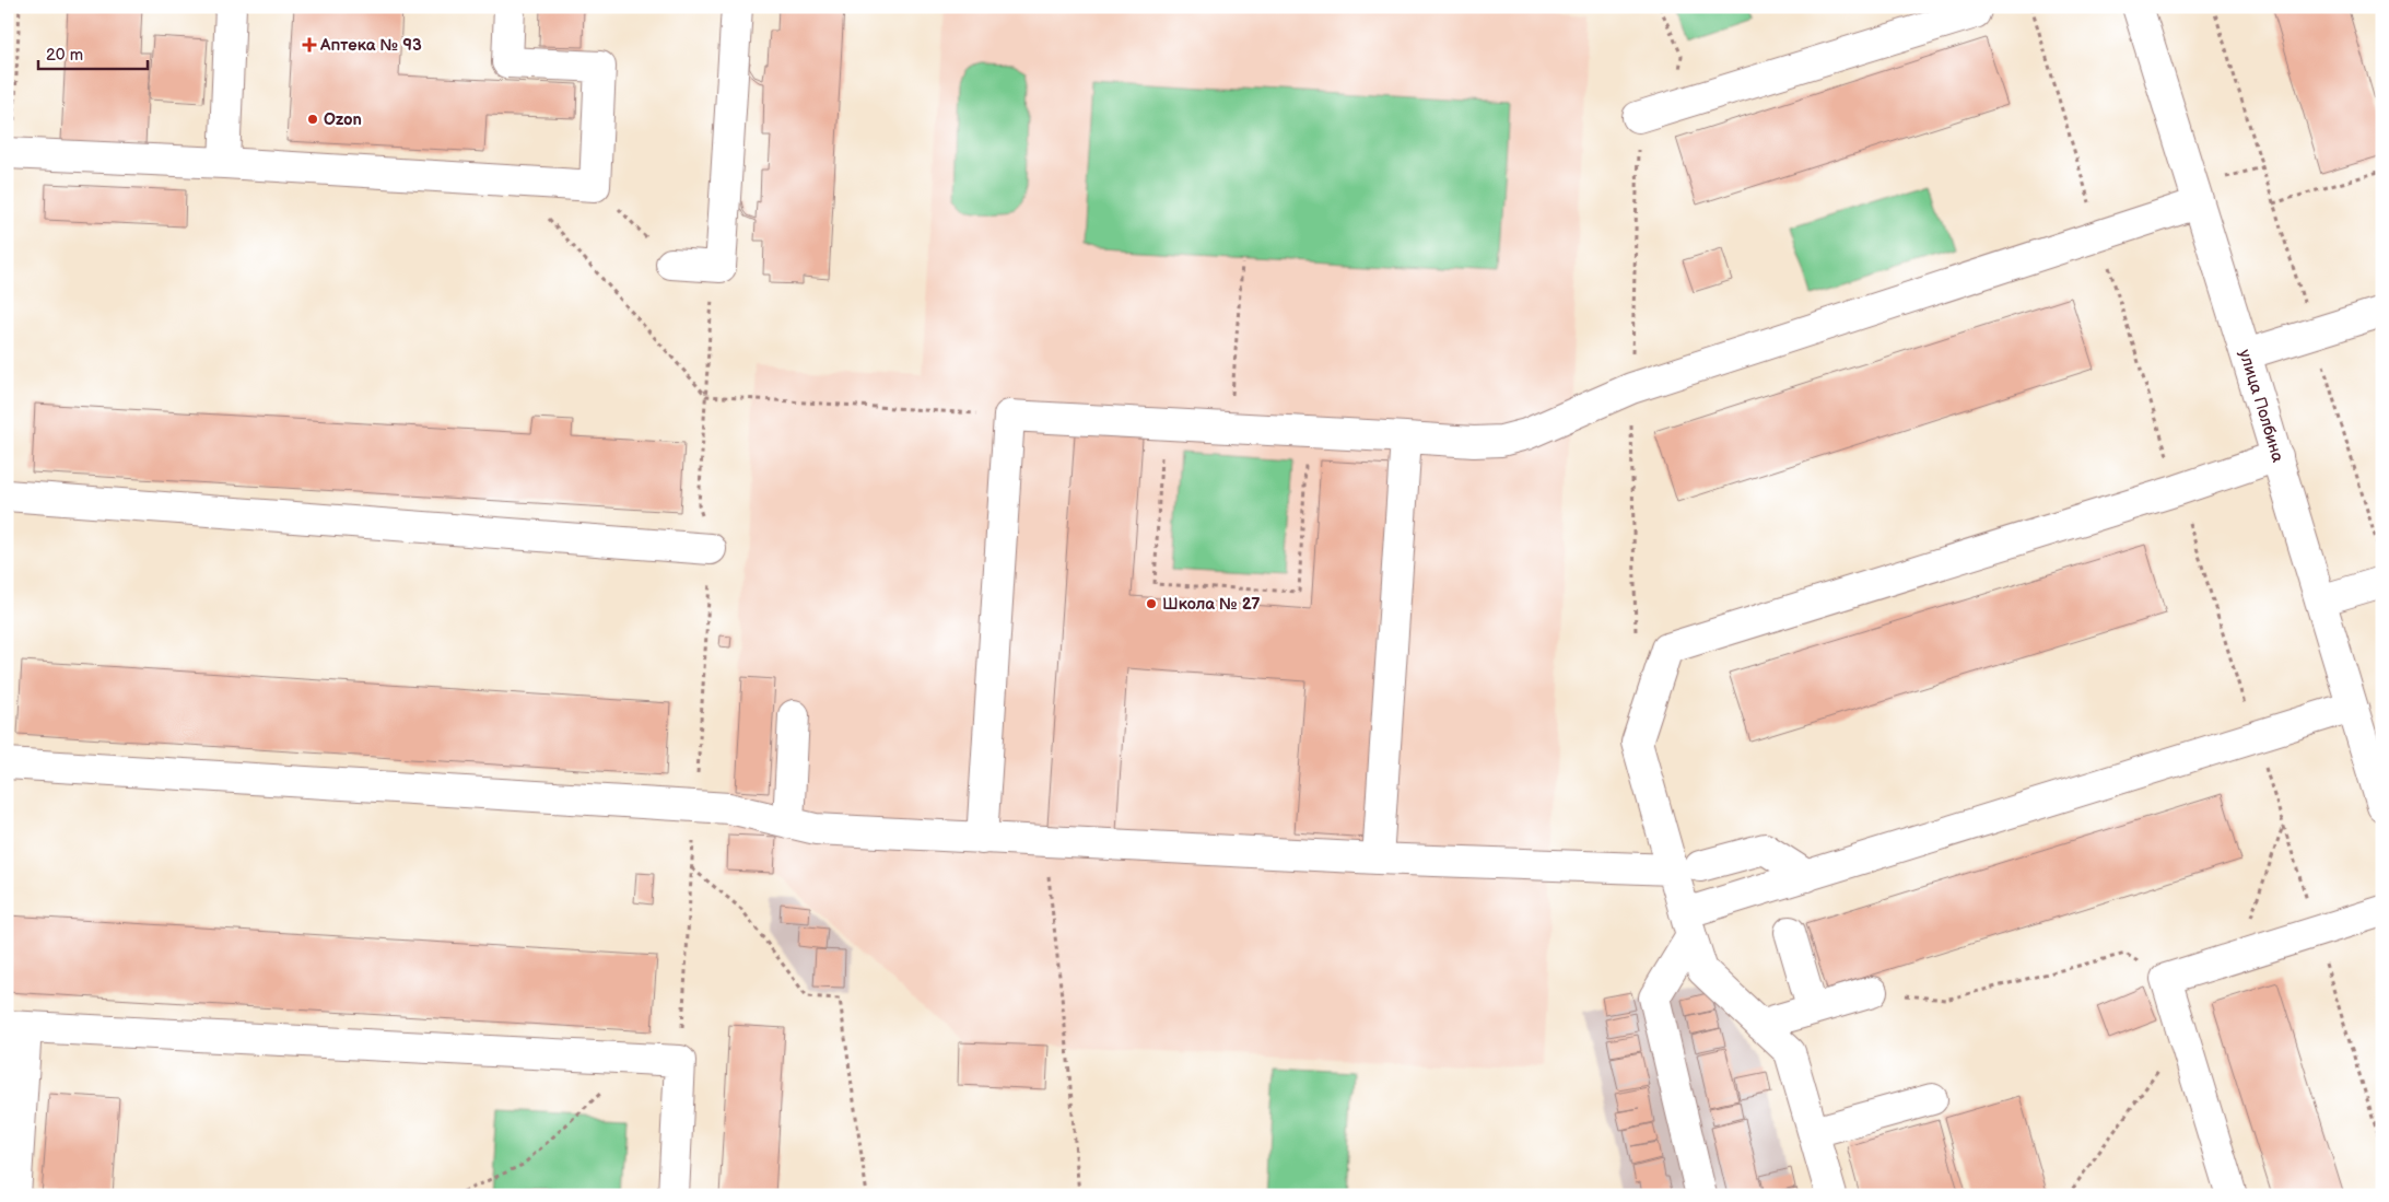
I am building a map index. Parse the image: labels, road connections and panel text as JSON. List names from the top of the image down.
{
  "streets": {
    "street": ["улица Полбина"]
  },
  "places": {
    "health": ["Аптека № 93"],
    "other": ["Ozon", "Школа № 27"]
  },
  "scale_bar": "20 m"
}
